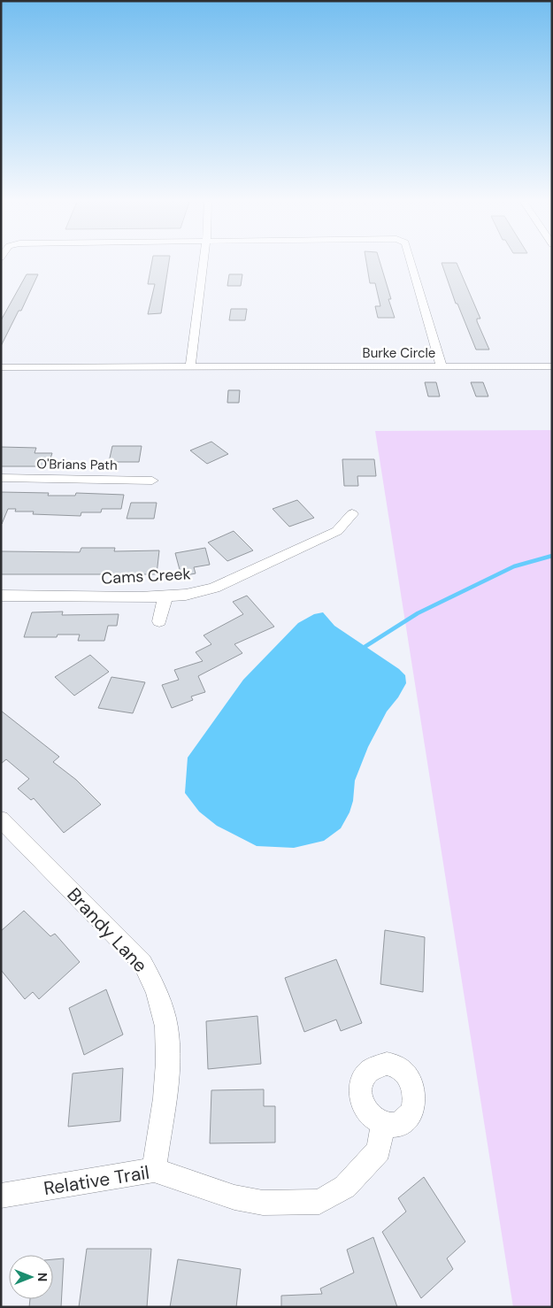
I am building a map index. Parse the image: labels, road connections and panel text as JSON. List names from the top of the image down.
{
  "streets": {
    "street": [
      "Burke Circle",
      "O'Brians Path",
      "Cams Creek",
      "Brandy Lane",
      "Relative Trail"
    ]
  },
  "crossings": [
    ["Brandy Lane", "Relative Trail"]
  ],
  "north": "right"
}
